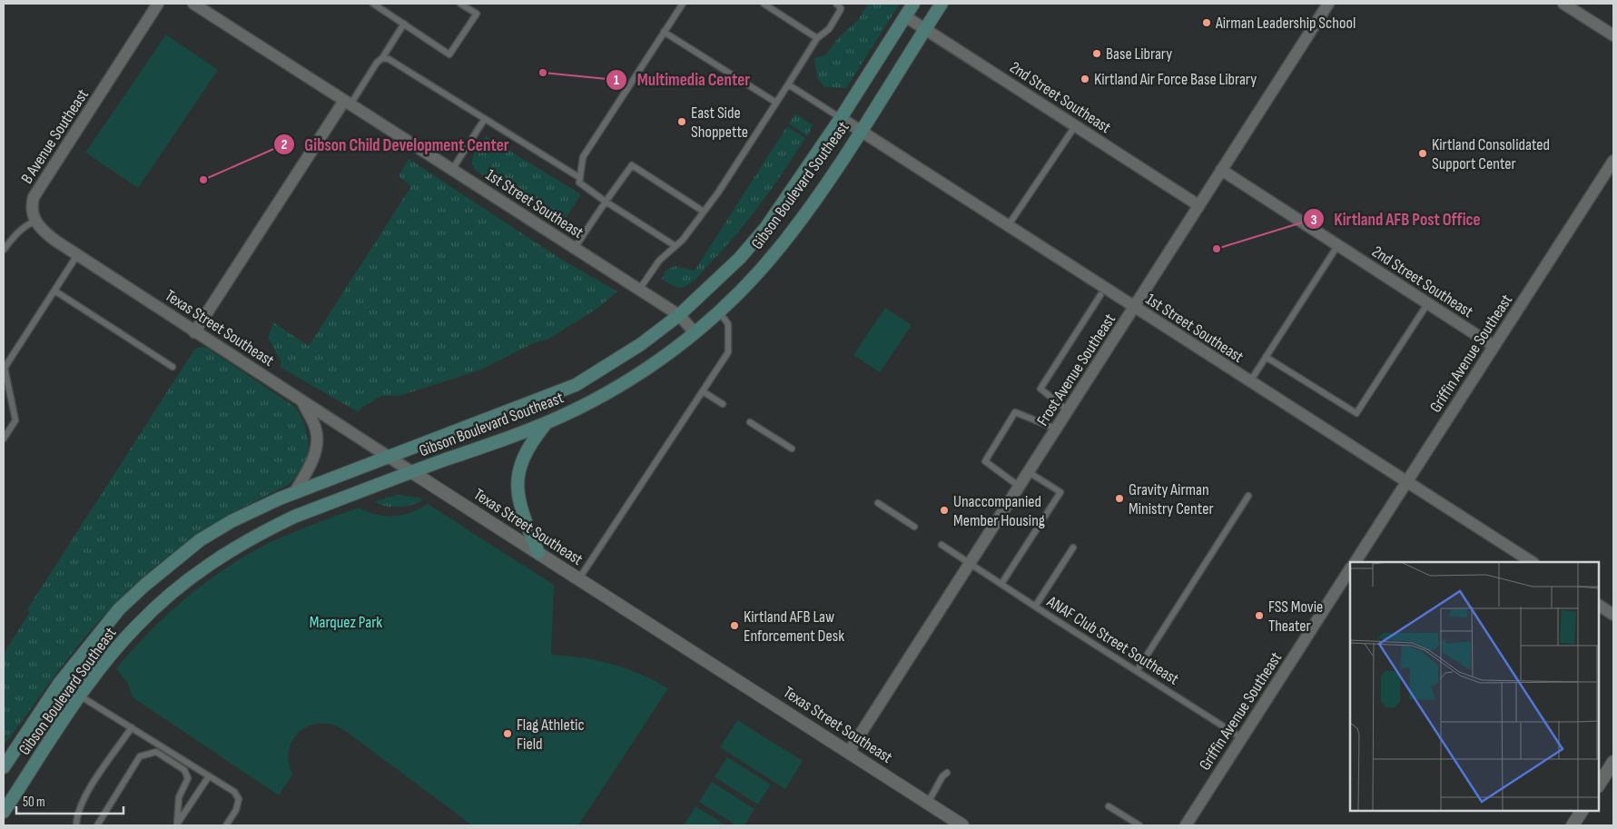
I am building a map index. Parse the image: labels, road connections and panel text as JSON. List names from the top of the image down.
{
  "streets": {
    "main road": ["Gibson Boulevard Southeast"],
    "street": [
      "2nd Street Southeast",
      "B Avenue Southeast",
      "1st Street Southeast",
      "Texas Street Southeast",
      "Griffin Avenue Southeast",
      "Frost Avenue Southeast"
    ],
    "lane": ["ANAF Club Street Southeast"]
  },
  "crossings": [
    ["2nd Street Southeast", "Gibson Boulevard Southeast"],
    ["2nd Street Southeast", "Griffin Avenue Southeast"],
    ["2nd Street Southeast", "Frost Avenue Southeast"],
    ["Gibson Boulevard Southeast", "1st Street Southeast"],
    ["Gibson Boulevard Southeast", "Texas Street Southeast"],
    ["1st Street Southeast", "Griffin Avenue Southeast"],
    ["1st Street Southeast", "Frost Avenue Southeast"],
    ["Texas Street Southeast", "Frost Avenue Southeast"],
    ["Griffin Avenue Southeast", "ANAF Club Street Southeast"],
    ["Frost Avenue Southeast", "ANAF Club Street Southeast"]
  ],
  "parks": ["Marquez Park"],
  "places": [
    "Airman Leadership School",
    "Base Library",
    "Multimedia Center",
    "Kirtland Air Force Base Library",
    "East Side Shoppette",
    "Kirtland Consolidated Support Center",
    "Gibson Child Development Center",
    "Kirtland AFB Post Office",
    "Gravity Airman Ministry Center",
    "Unaccompanied Member Housing",
    "FSS Movie Theater",
    "Kirtland AFB Law Enforcement Desk",
    "Flag Athletic Field"
  ],
  "scale_bar": "50 m"
}
